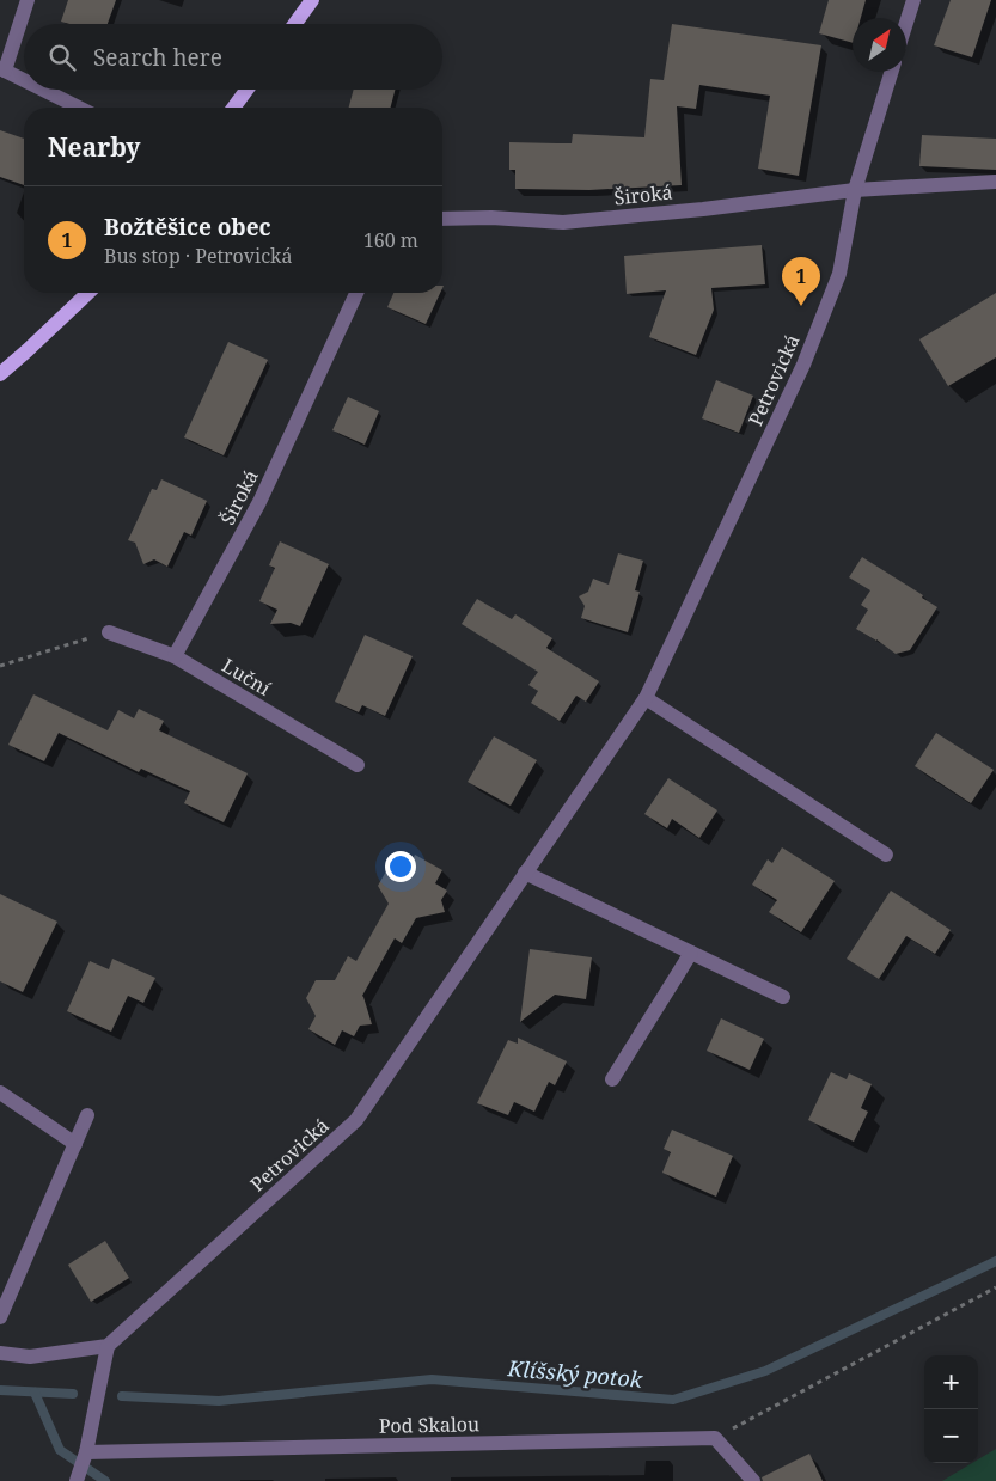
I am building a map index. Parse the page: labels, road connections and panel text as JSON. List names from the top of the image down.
{
  "streets": {
    "street": [
      "Široká",
      "Petrovická",
      "Luční",
      "Pod Skalou"
    ]
  },
  "crossings": [
    ["Široká", "Petrovická"],
    ["Široká", "Luční"]
  ],
  "water": ["Klíšský potok"],
  "north": "top right",
  "page": {
    "search": "Search here",
    "heading": "Nearby",
    "list": [
      {
        "mark": "1",
        "name": "Božtěšice obec",
        "note": "Bus stop · Petrovická",
        "value": "160 m"
      }
    ],
    "pins": "1",
    "map_buttons": ["+", "−"]
  }
}
